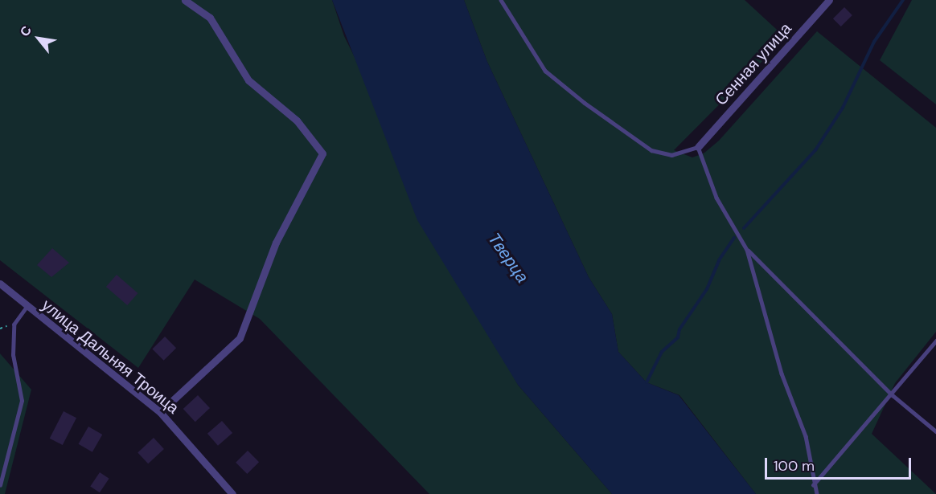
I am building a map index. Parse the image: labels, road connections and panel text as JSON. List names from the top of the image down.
{
  "streets": {
    "street": ["Сенная улица", "улица Дальняя Троица"]
  },
  "water": ["Тверца"],
  "scale_bar": "100 m",
  "north": "top left"
}
